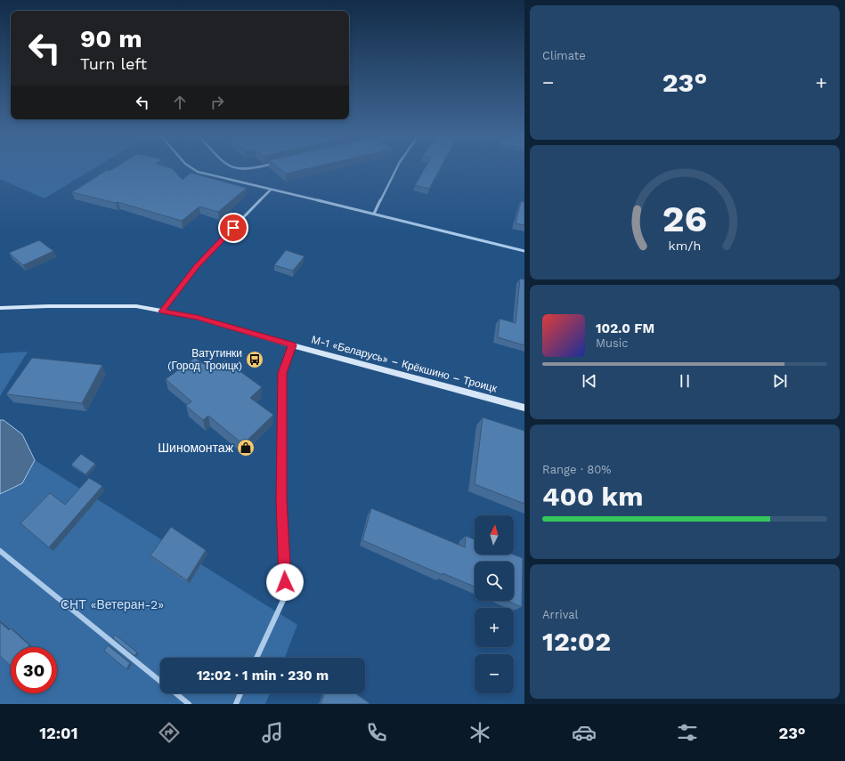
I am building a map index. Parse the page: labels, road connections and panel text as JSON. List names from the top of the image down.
{
  "streets": {
    "main road": ["М-1 «Беларусь» – Крёкшино – Троицк"]
  },
  "parks": ["СНТ «Ветеран-2»"],
  "places": {
    "bus stop": ["Ватутинки (Город Троицк)"],
    "shop": ["Шиномонтаж"]
  },
  "north": "top",
  "page": {
    "tile": [
      "Climate",
      ["Range · 80%", "400 km"],
      ["Arrival", "12:02"]
    ],
    "turn": ["90 m", "Turn left"],
    "heat": ["−", "23°", "+"],
    "song": ["102.0 FM", "Music"],
    "map_buttons": ["+", "−"],
    "limit": "30",
    "trip": "12:02 · 1 min · 230 m",
    "tabs": ["12:01", "23°"],
    "gauge": ["26", "km/h"]
  }
}
